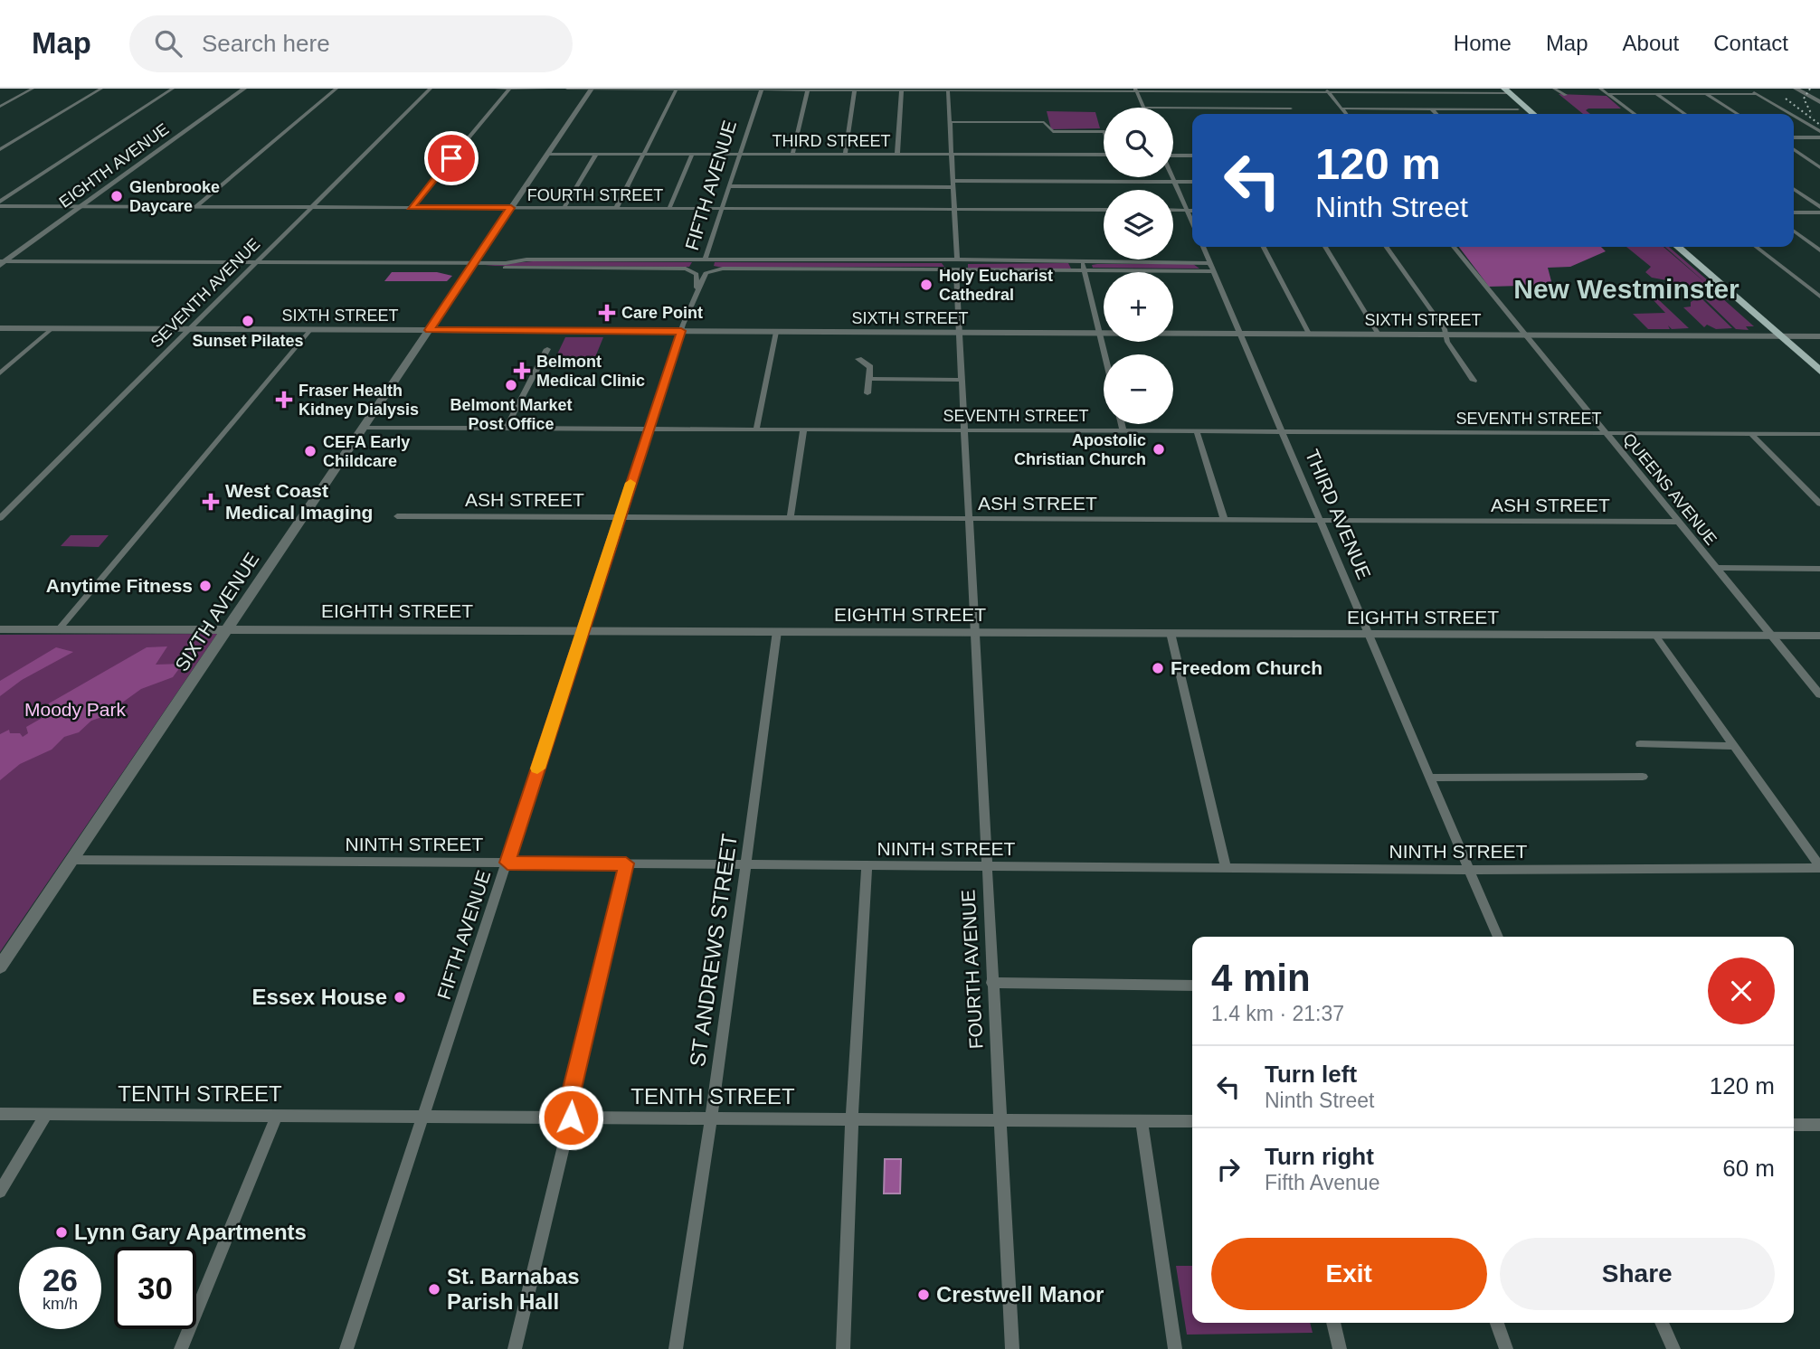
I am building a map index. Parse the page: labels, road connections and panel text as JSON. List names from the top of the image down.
{
  "streets": {
    "street": [
      "THIRD STREET",
      "EIGHTH AVENUE",
      "FIFTH AVENUE",
      "FOURTH STREET",
      "SEVENTH AVENUE",
      "SIXTH STREET",
      "SEVENTH STREET",
      "QUEENS AVENUE",
      "ASH STREET",
      "THIRD AVENUE",
      "EIGHTH STREET",
      "SIXTH AVENUE",
      "NINTH STREET",
      "ST ANDREWS STREET",
      "FOURTH AVENUE",
      "TENTH STREET"
    ]
  },
  "crossings": [
    ["THIRD STREET", "FIFTH AVENUE"],
    ["THIRD STREET", "SIXTH AVENUE"],
    ["EIGHTH AVENUE", "FOURTH STREET"],
    ["FIFTH AVENUE", "FOURTH STREET"],
    ["FIFTH AVENUE", "SIXTH STREET"],
    ["FIFTH AVENUE", "SEVENTH STREET"],
    ["FIFTH AVENUE", "ASH STREET"],
    ["FIFTH AVENUE", "EIGHTH STREET"],
    ["FIFTH AVENUE", "NINTH STREET"],
    ["FIFTH AVENUE", "TENTH STREET"],
    ["FOURTH STREET", "SEVENTH AVENUE"],
    ["FOURTH STREET", "SIXTH AVENUE"],
    ["SEVENTH AVENUE", "SIXTH STREET"],
    ["SIXTH STREET", "QUEENS AVENUE"],
    ["SIXTH STREET", "THIRD AVENUE"],
    ["SIXTH STREET", "SIXTH AVENUE"],
    ["SIXTH STREET", "FOURTH AVENUE"],
    ["SEVENTH STREET", "QUEENS AVENUE"],
    ["SEVENTH STREET", "THIRD AVENUE"],
    ["SEVENTH STREET", "SIXTH AVENUE"],
    ["SEVENTH STREET", "FOURTH AVENUE"],
    ["QUEENS AVENUE", "ASH STREET"],
    ["QUEENS AVENUE", "EIGHTH STREET"],
    ["ASH STREET", "THIRD AVENUE"],
    ["ASH STREET", "FOURTH AVENUE"],
    ["THIRD AVENUE", "EIGHTH STREET"],
    ["THIRD AVENUE", "NINTH STREET"],
    ["EIGHTH STREET", "SIXTH AVENUE"],
    ["EIGHTH STREET", "ST ANDREWS STREET"],
    ["EIGHTH STREET", "FOURTH AVENUE"],
    ["SIXTH AVENUE", "NINTH STREET"],
    ["NINTH STREET", "ST ANDREWS STREET"],
    ["NINTH STREET", "FOURTH AVENUE"],
    ["ST ANDREWS STREET", "TENTH STREET"],
    ["FOURTH AVENUE", "TENTH STREET"]
  ],
  "districts": ["New Westminster"],
  "parks": ["Moody Park"],
  "places": {
    "other": [
      "Glenbrooke Daycare",
      "Holy Eucharist Cathedral",
      "Sunset Pilates",
      "Belmont Market Post Office",
      "Apostolic Christian Church",
      "CEFA Early Childcare",
      "Anytime Fitness",
      "Freedom Church",
      "Essex House",
      "Lynn Gary Apartments",
      "St. Barnabas Parish Hall",
      "Crestwell Manor"
    ],
    "health": [
      "Care Point",
      "Belmont Medical Clinic",
      "Fraser Health Kidney Dialysis",
      "West Coast Medical Imaging"
    ]
  },
  "page": {
    "header": "Map",
    "search": "Search here",
    "nav": [
      "Home",
      "Map",
      "About",
      "Contact"
    ],
    "map_buttons": ["+", "−"],
    "turn": ["120 m", "Ninth Street"],
    "heading": ["4 min", "1.4 km · 21:37"],
    "list": [
      {
        "name": "Turn left",
        "note": "Ninth Street",
        "value": "120 m"
      },
      {
        "name": "Turn right",
        "note": "Fifth Avenue",
        "value": "60 m"
      }
    ],
    "buttons": ["Exit", "Share"],
    "speed": "26 km/h",
    "limit": "30"
  }
}
